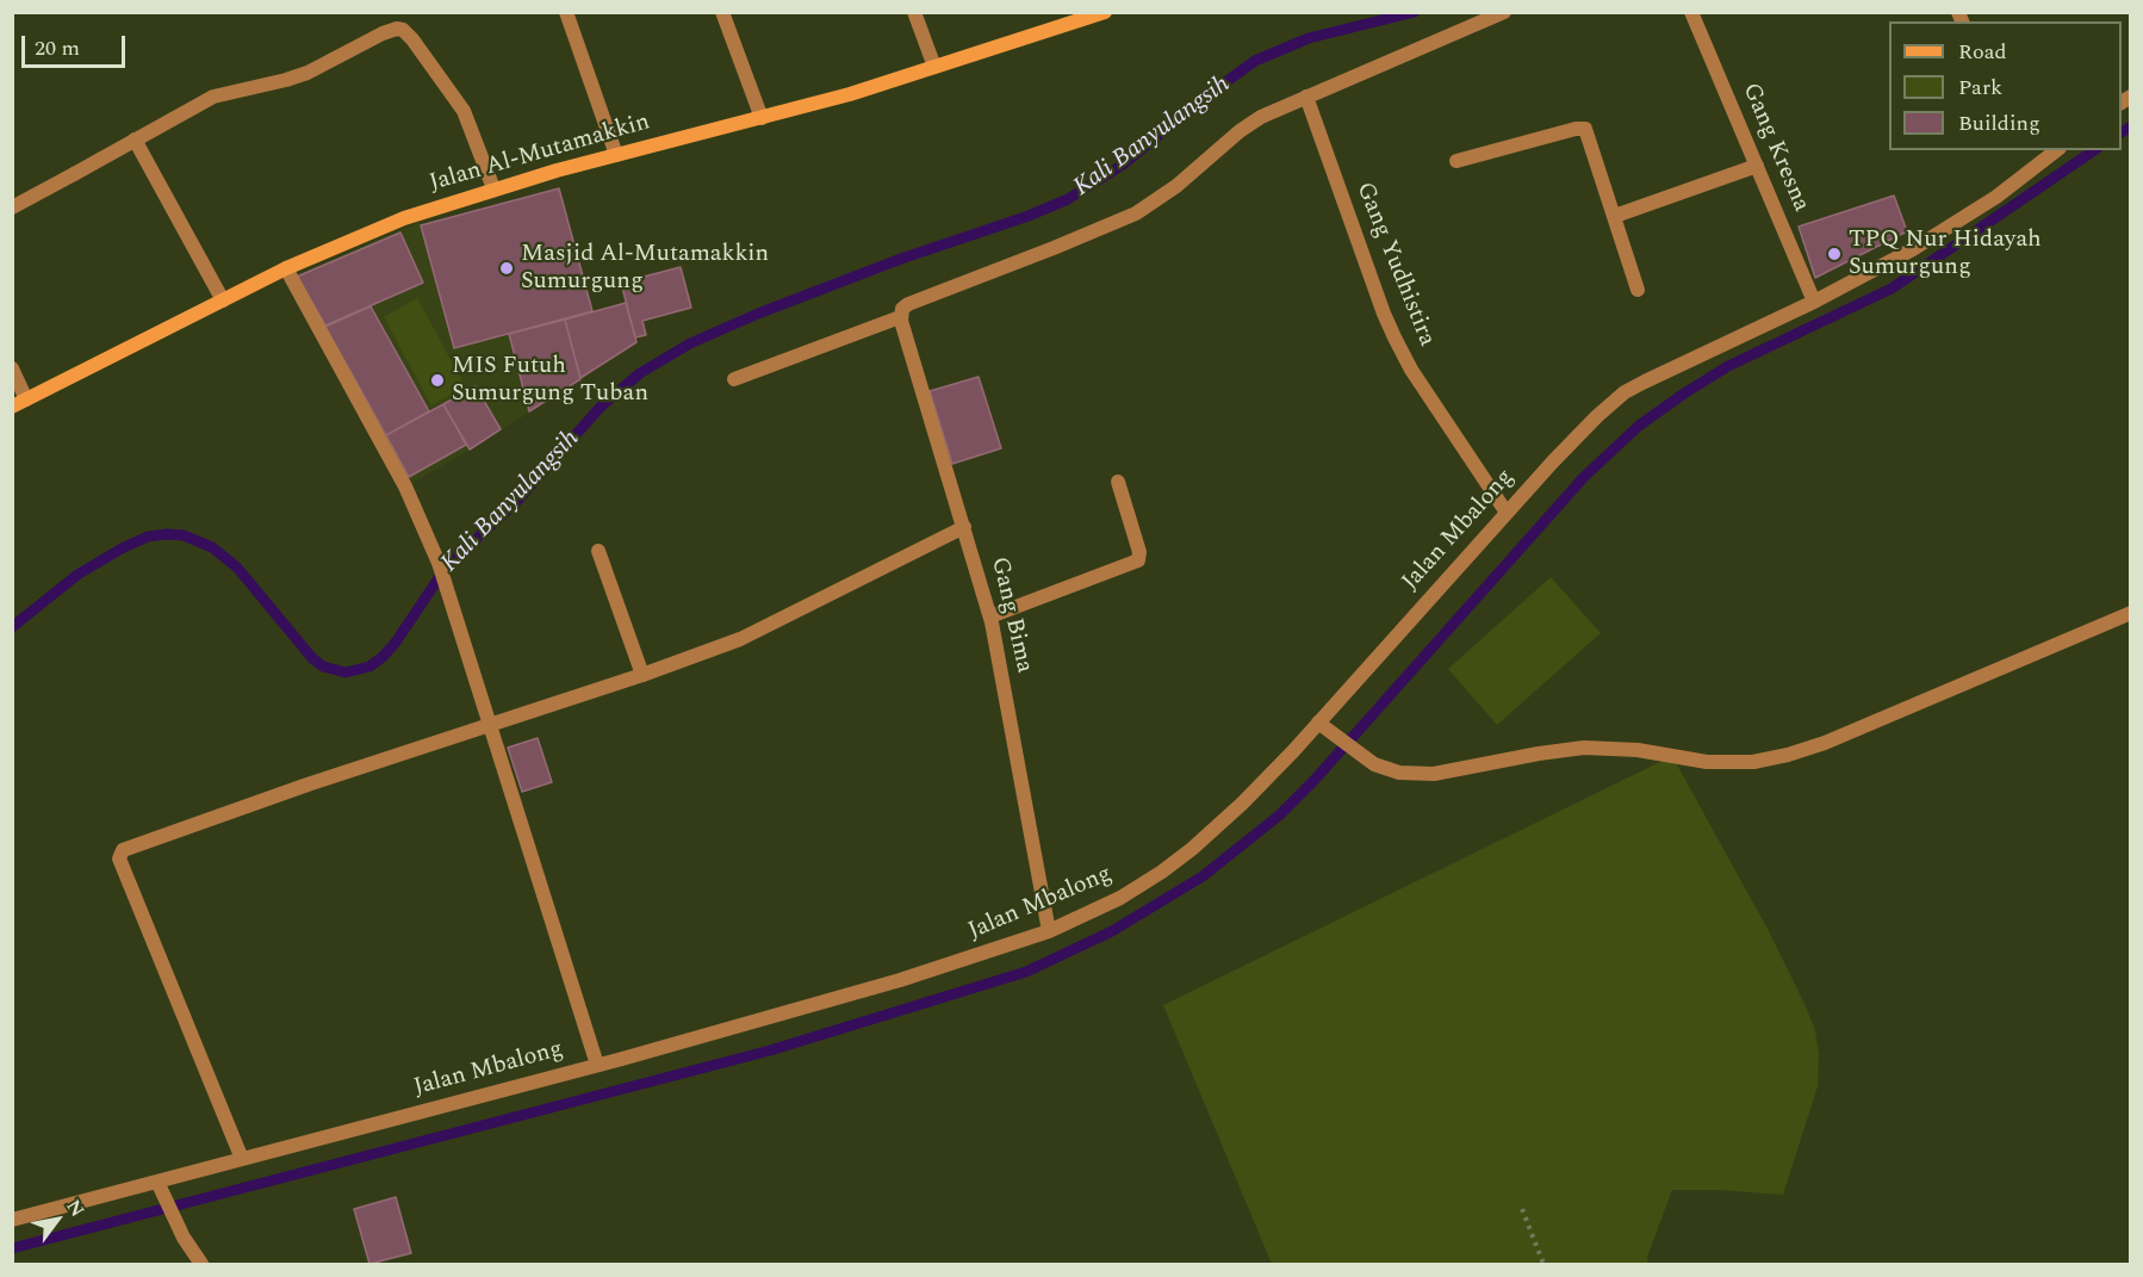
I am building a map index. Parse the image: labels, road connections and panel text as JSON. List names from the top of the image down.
{
  "streets": {
    "street": [
      "Gang Kresna",
      "Jalan Al-Mutamakkin",
      "Gang Yudhistira",
      "Jalan Mbalong",
      "Gang Bima"
    ]
  },
  "crossings": [
    ["Gang Kresna", "Jalan Mbalong"],
    ["Gang Yudhistira", "Jalan Mbalong"],
    ["Jalan Mbalong", "Gang Bima"]
  ],
  "water": ["Kali Banyulangsih"],
  "places": ["TPQ Nur Hidayah Sumurgung", "Masjid Al-Mutamakkin Sumurgung", "MIS Futuh Sumurgung Tuban"],
  "legend": ["Road", "Park", "Building"],
  "scale_bar": "20 m",
  "north": "top right"
}
